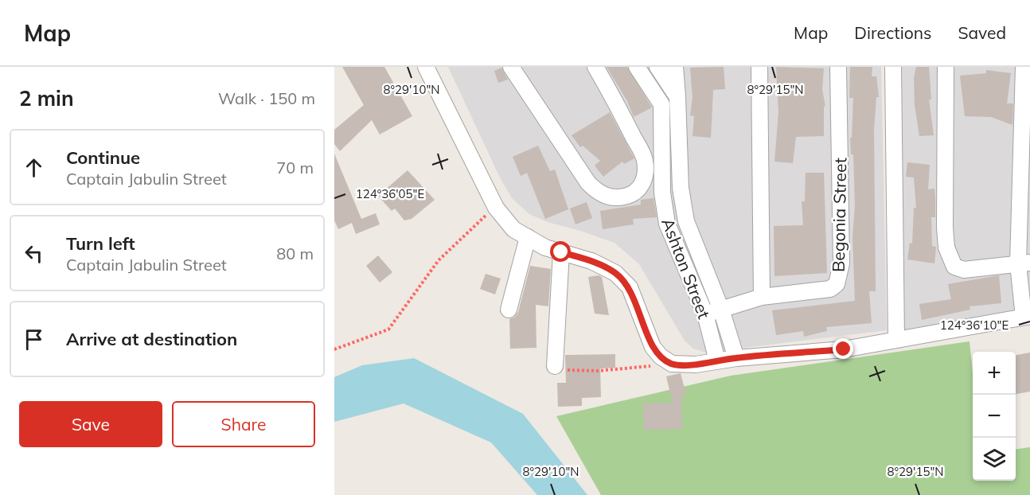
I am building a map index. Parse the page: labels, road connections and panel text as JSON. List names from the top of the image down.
{
  "streets": {
    "street": ["Begonia Street", "Ashton Street"]
  },
  "crossings": [
    ["Begonia Street", "Ashton Street"]
  ],
  "page": {
    "header": "Map",
    "nav": ["Map", "Directions", "Saved"],
    "heading": ["2 min", "Walk · 150 m"],
    "list": [
      ["Continue", "Captain Jabulin Street", "70 m"],
      ["Turn left", "Captain Jabulin Street", "80 m"],
      "Arrive at destination"
    ],
    "map_buttons": ["+", "−"],
    "buttons": ["Save", "Share"]
  },
  "coordinates": [
    "8°29'10\"N",
    "8°29'15\"N",
    "124°36'05\"E",
    "124°36'10\"E"
  ]
}
